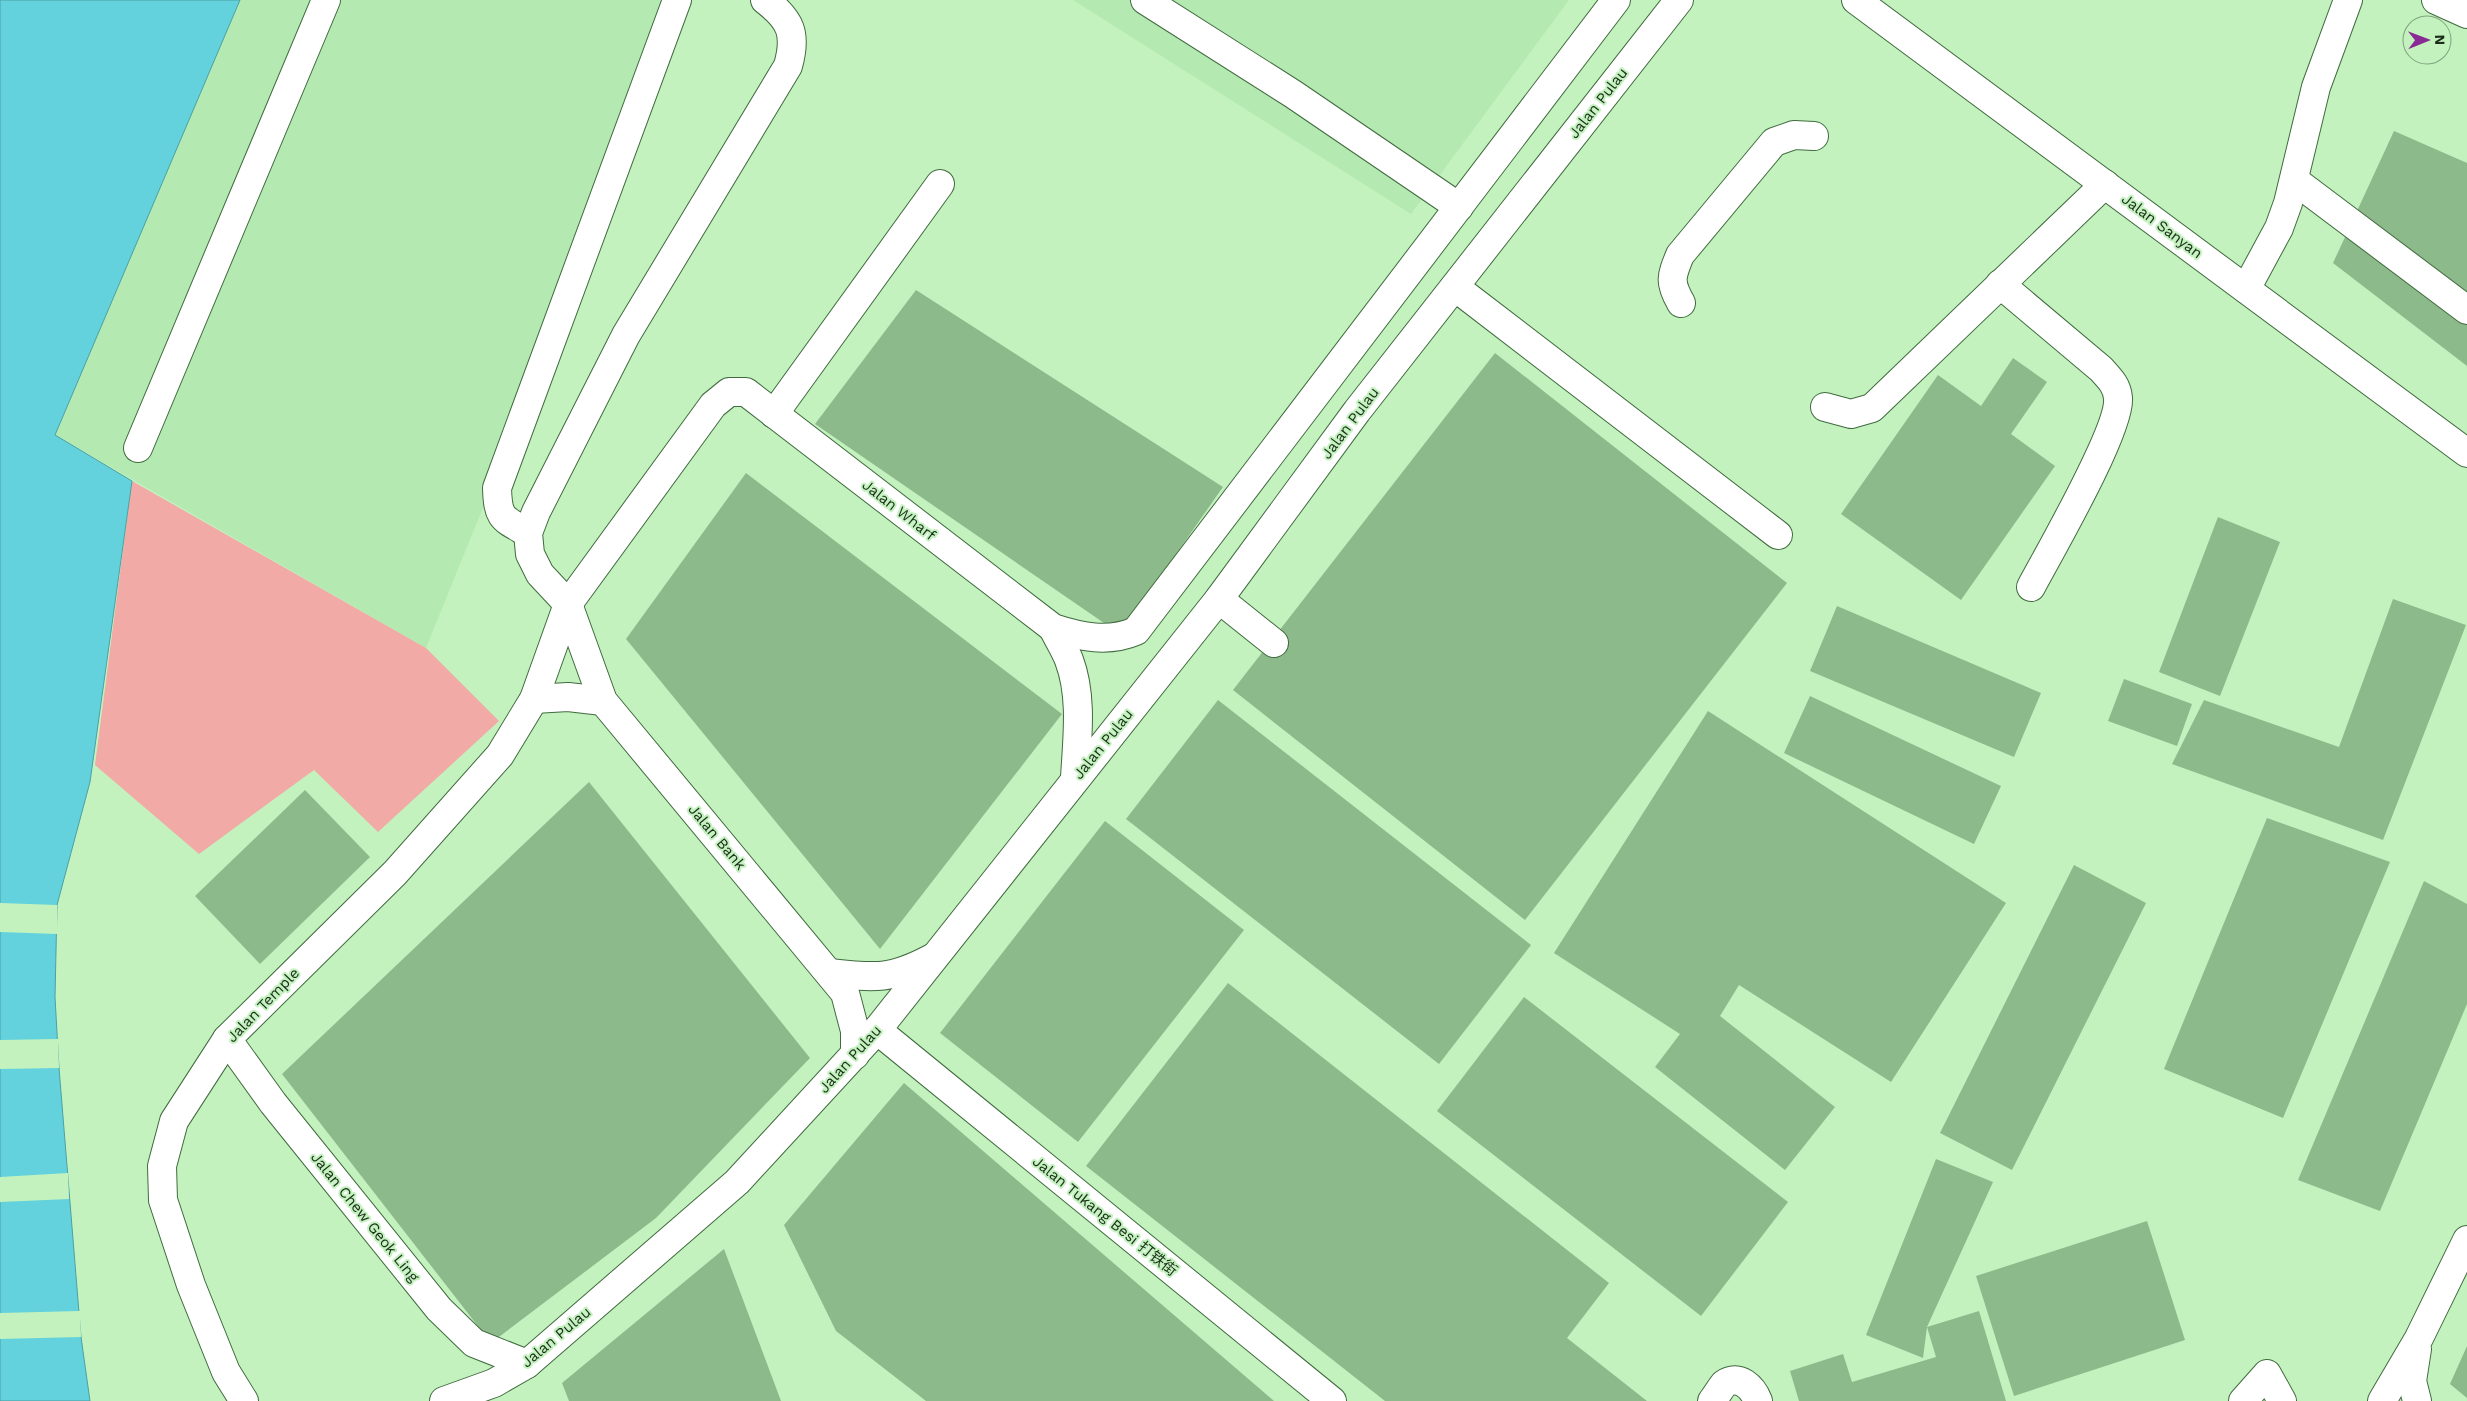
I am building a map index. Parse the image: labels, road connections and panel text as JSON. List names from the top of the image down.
{
  "streets": {
    "street": [
      "Jalan Pulau",
      "Jalan Sanyan",
      "Jalan Wharf",
      "Jalan Bank",
      "Jalan Temple",
      "Jalan Tukang Besi 打铁街",
      "Jalan Chew Geok Ling"
    ]
  },
  "crossings": [
    ["Jalan Pulau", "Jalan Wharf"],
    ["Jalan Pulau", "Jalan Bank"],
    ["Jalan Pulau", "Jalan Tukang Besi 打铁街"],
    ["Jalan Pulau", "Jalan Chew Geok Ling"],
    ["Jalan Wharf", "Jalan Temple"],
    ["Jalan Bank", "Jalan Temple"],
    ["Jalan Temple", "Jalan Chew Geok Ling"]
  ],
  "north": "right"
}
